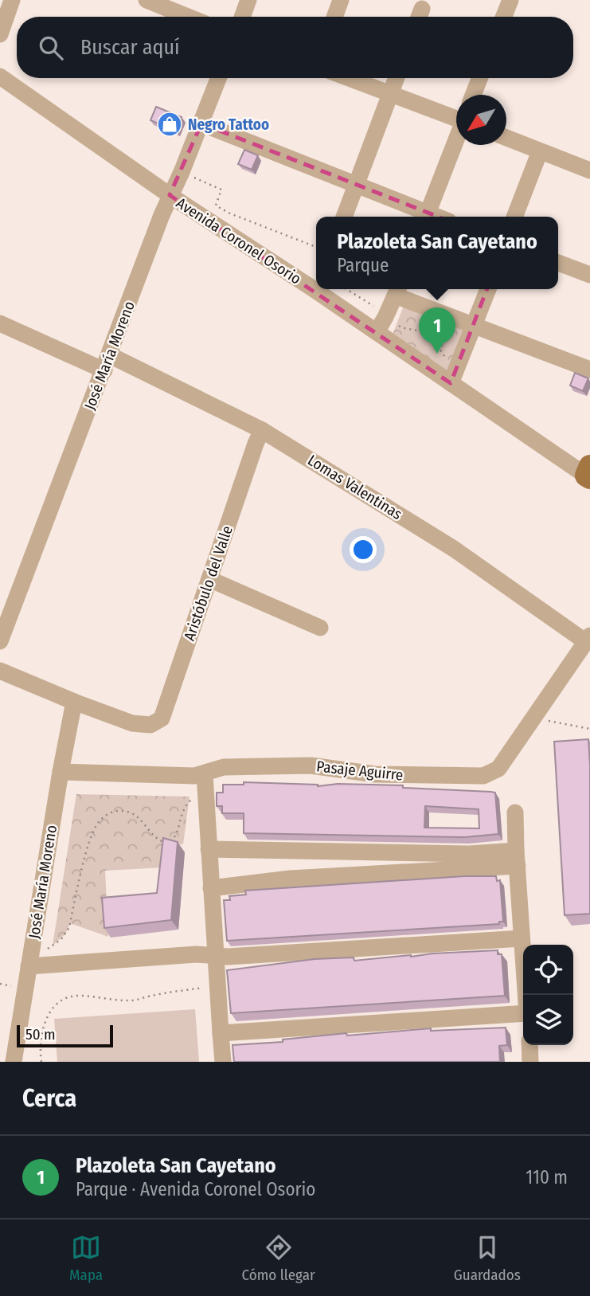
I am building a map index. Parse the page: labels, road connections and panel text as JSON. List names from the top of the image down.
{
  "streets": {
    "street": [
      "Avenida Coronel Osorio",
      "José María Moreno",
      "Lomas Valentinas",
      "Aristóbulo del Valle",
      "Pasaje Aguirre"
    ]
  },
  "crossings": [
    ["Avenida Coronel Osorio", "José María Moreno"],
    ["José María Moreno", "Lomas Valentinas"],
    ["José María Moreno", "Aristóbulo del Valle"],
    ["José María Moreno", "Pasaje Aguirre"],
    ["Lomas Valentinas", "Aristóbulo del Valle"],
    ["Lomas Valentinas", "Pasaje Aguirre"]
  ],
  "places": {
    "shop": ["Negro Tattoo"]
  },
  "scale_bar": "50 m",
  "north": "bottom left",
  "page": {
    "search": "Buscar aquí",
    "popup": ["Plazoleta San Cayetano", "Parque"],
    "pins": "1",
    "scale": "50 m",
    "heading": "Cerca",
    "list": [
      {
        "mark": "1",
        "name": "Plazoleta San Cayetano",
        "note": "Parque · Avenida Coronel Osorio",
        "value": "110 m"
      }
    ],
    "nav": ["Mapa", "Cómo llegar", "Guardados"]
  }
}
